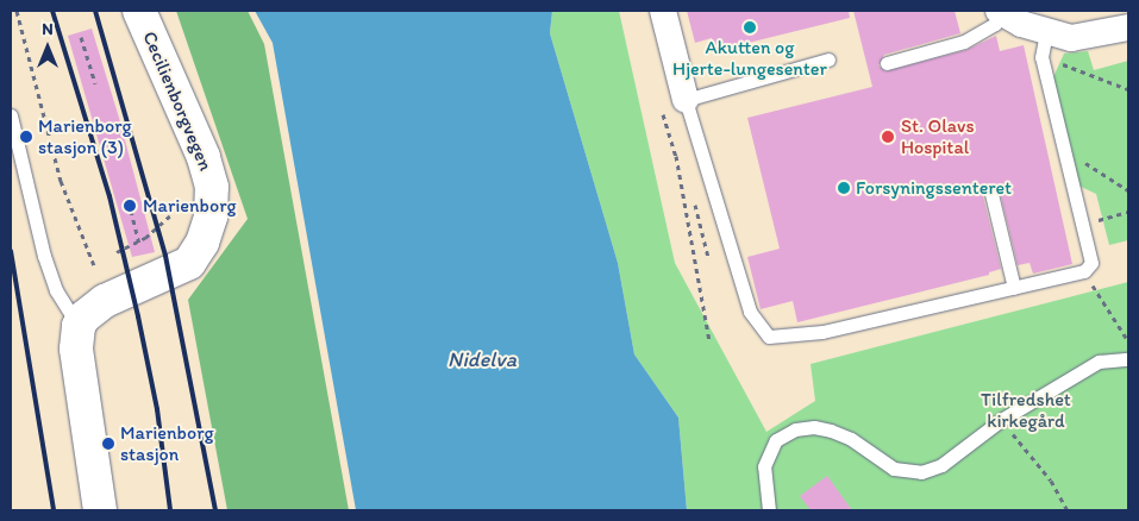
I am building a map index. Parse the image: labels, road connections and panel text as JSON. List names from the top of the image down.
{
  "streets": {
    "street": ["Cecilienborgvegen"]
  },
  "water": ["Nidelva"],
  "parks": ["Tilfredshet kirkegård"],
  "places": [
    "Akutten og Hjerte-lungesenter",
    "Marienborg stasjon (3)",
    "St. Olavs Hospital",
    "Forsyningssenteret",
    "Marienborg",
    "Marienborg stasjon"
  ],
  "north": "top"
}
